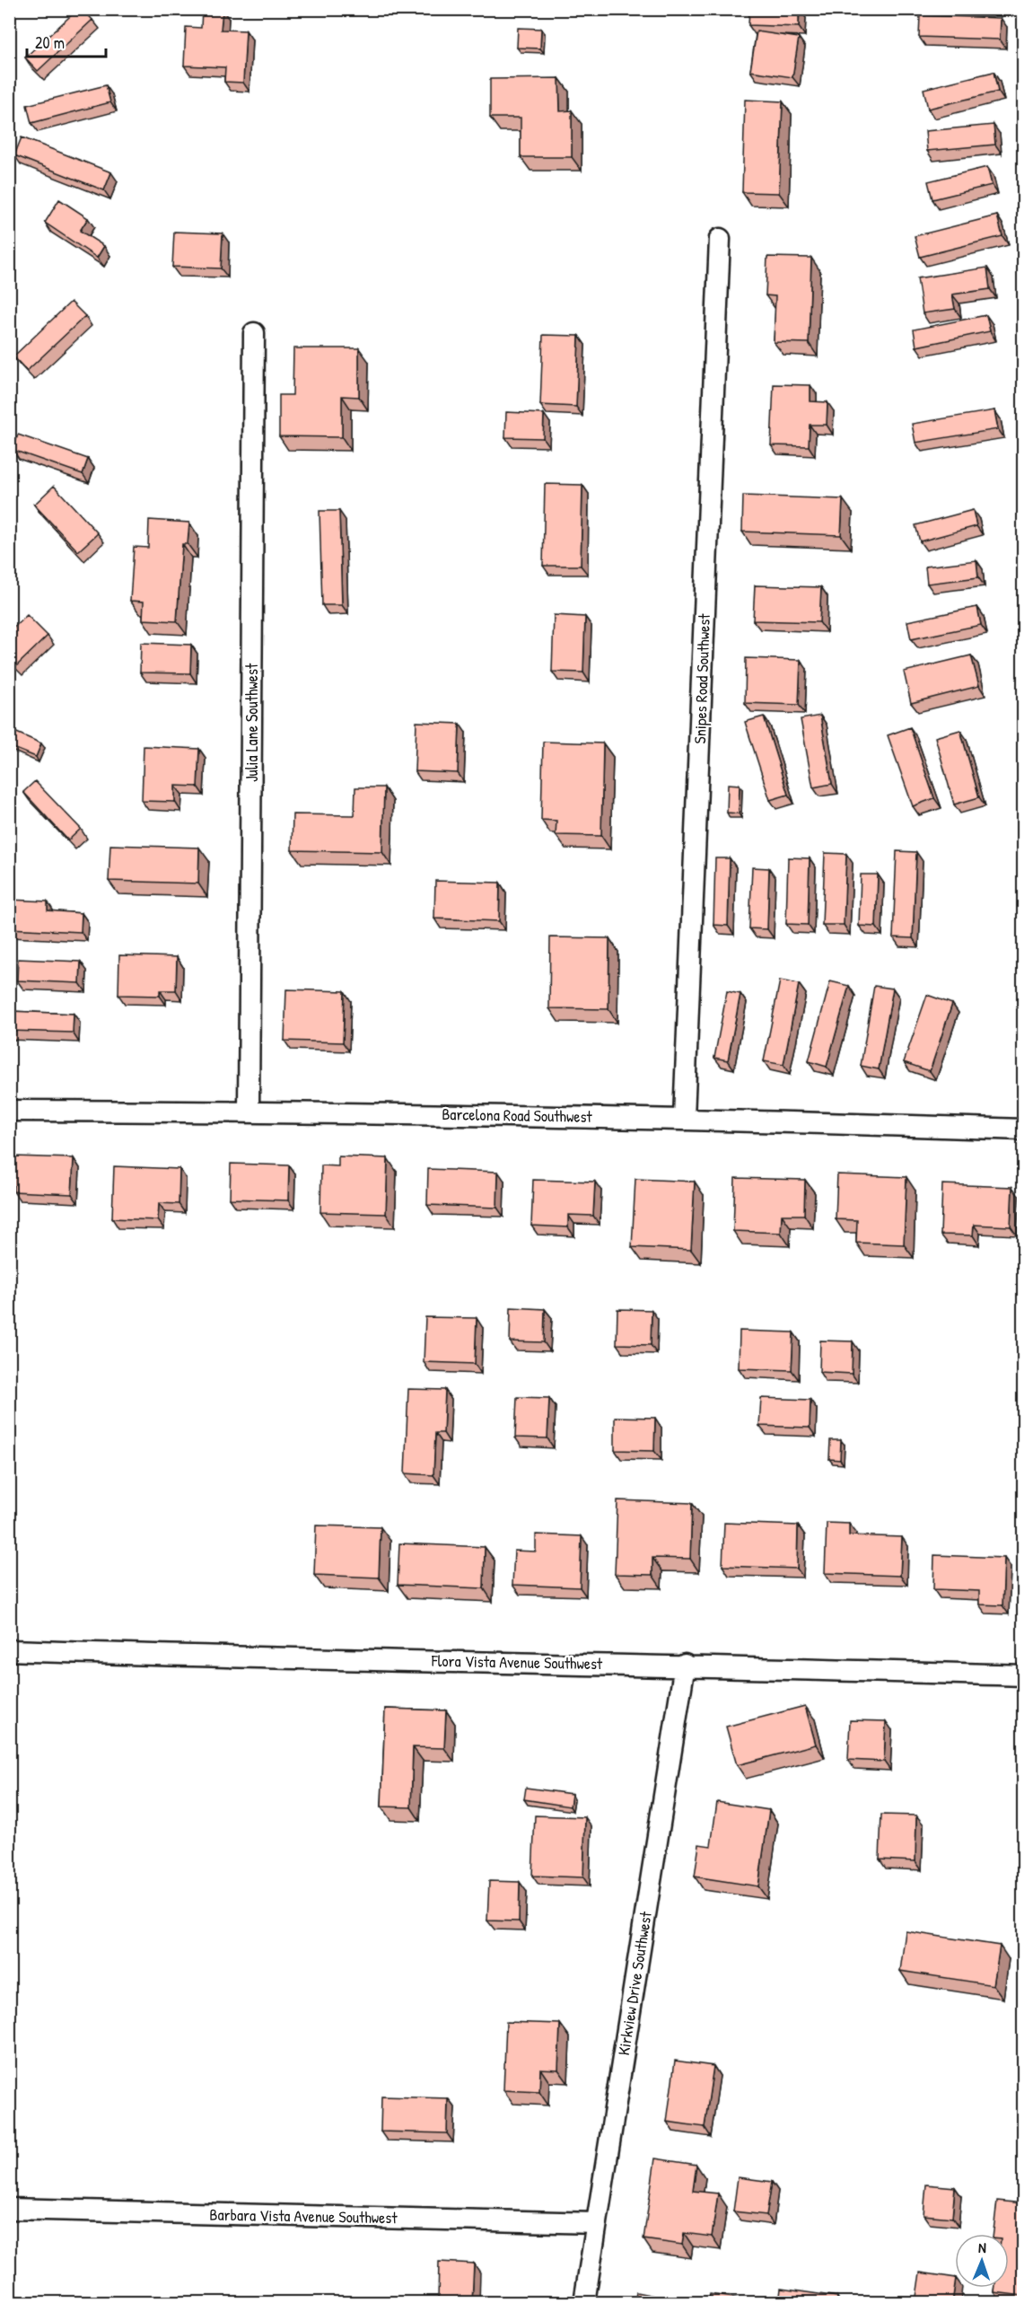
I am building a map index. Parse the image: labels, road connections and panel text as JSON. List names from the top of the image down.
{
  "streets": {
    "street": [
      "Snipes Road Southwest",
      "Julia Lane Southwest",
      "Barcelona Road Southwest",
      "Flora Vista Avenue Southwest",
      "Kirkview Drive Southwest",
      "Barbara Vista Avenue Southwest"
    ]
  },
  "crossings": [
    ["Snipes Road Southwest", "Barcelona Road Southwest"],
    ["Julia Lane Southwest", "Barcelona Road Southwest"],
    ["Flora Vista Avenue Southwest", "Kirkview Drive Southwest"],
    ["Kirkview Drive Southwest", "Barbara Vista Avenue Southwest"]
  ],
  "scale_bar": "20 m",
  "north": "top"
}
